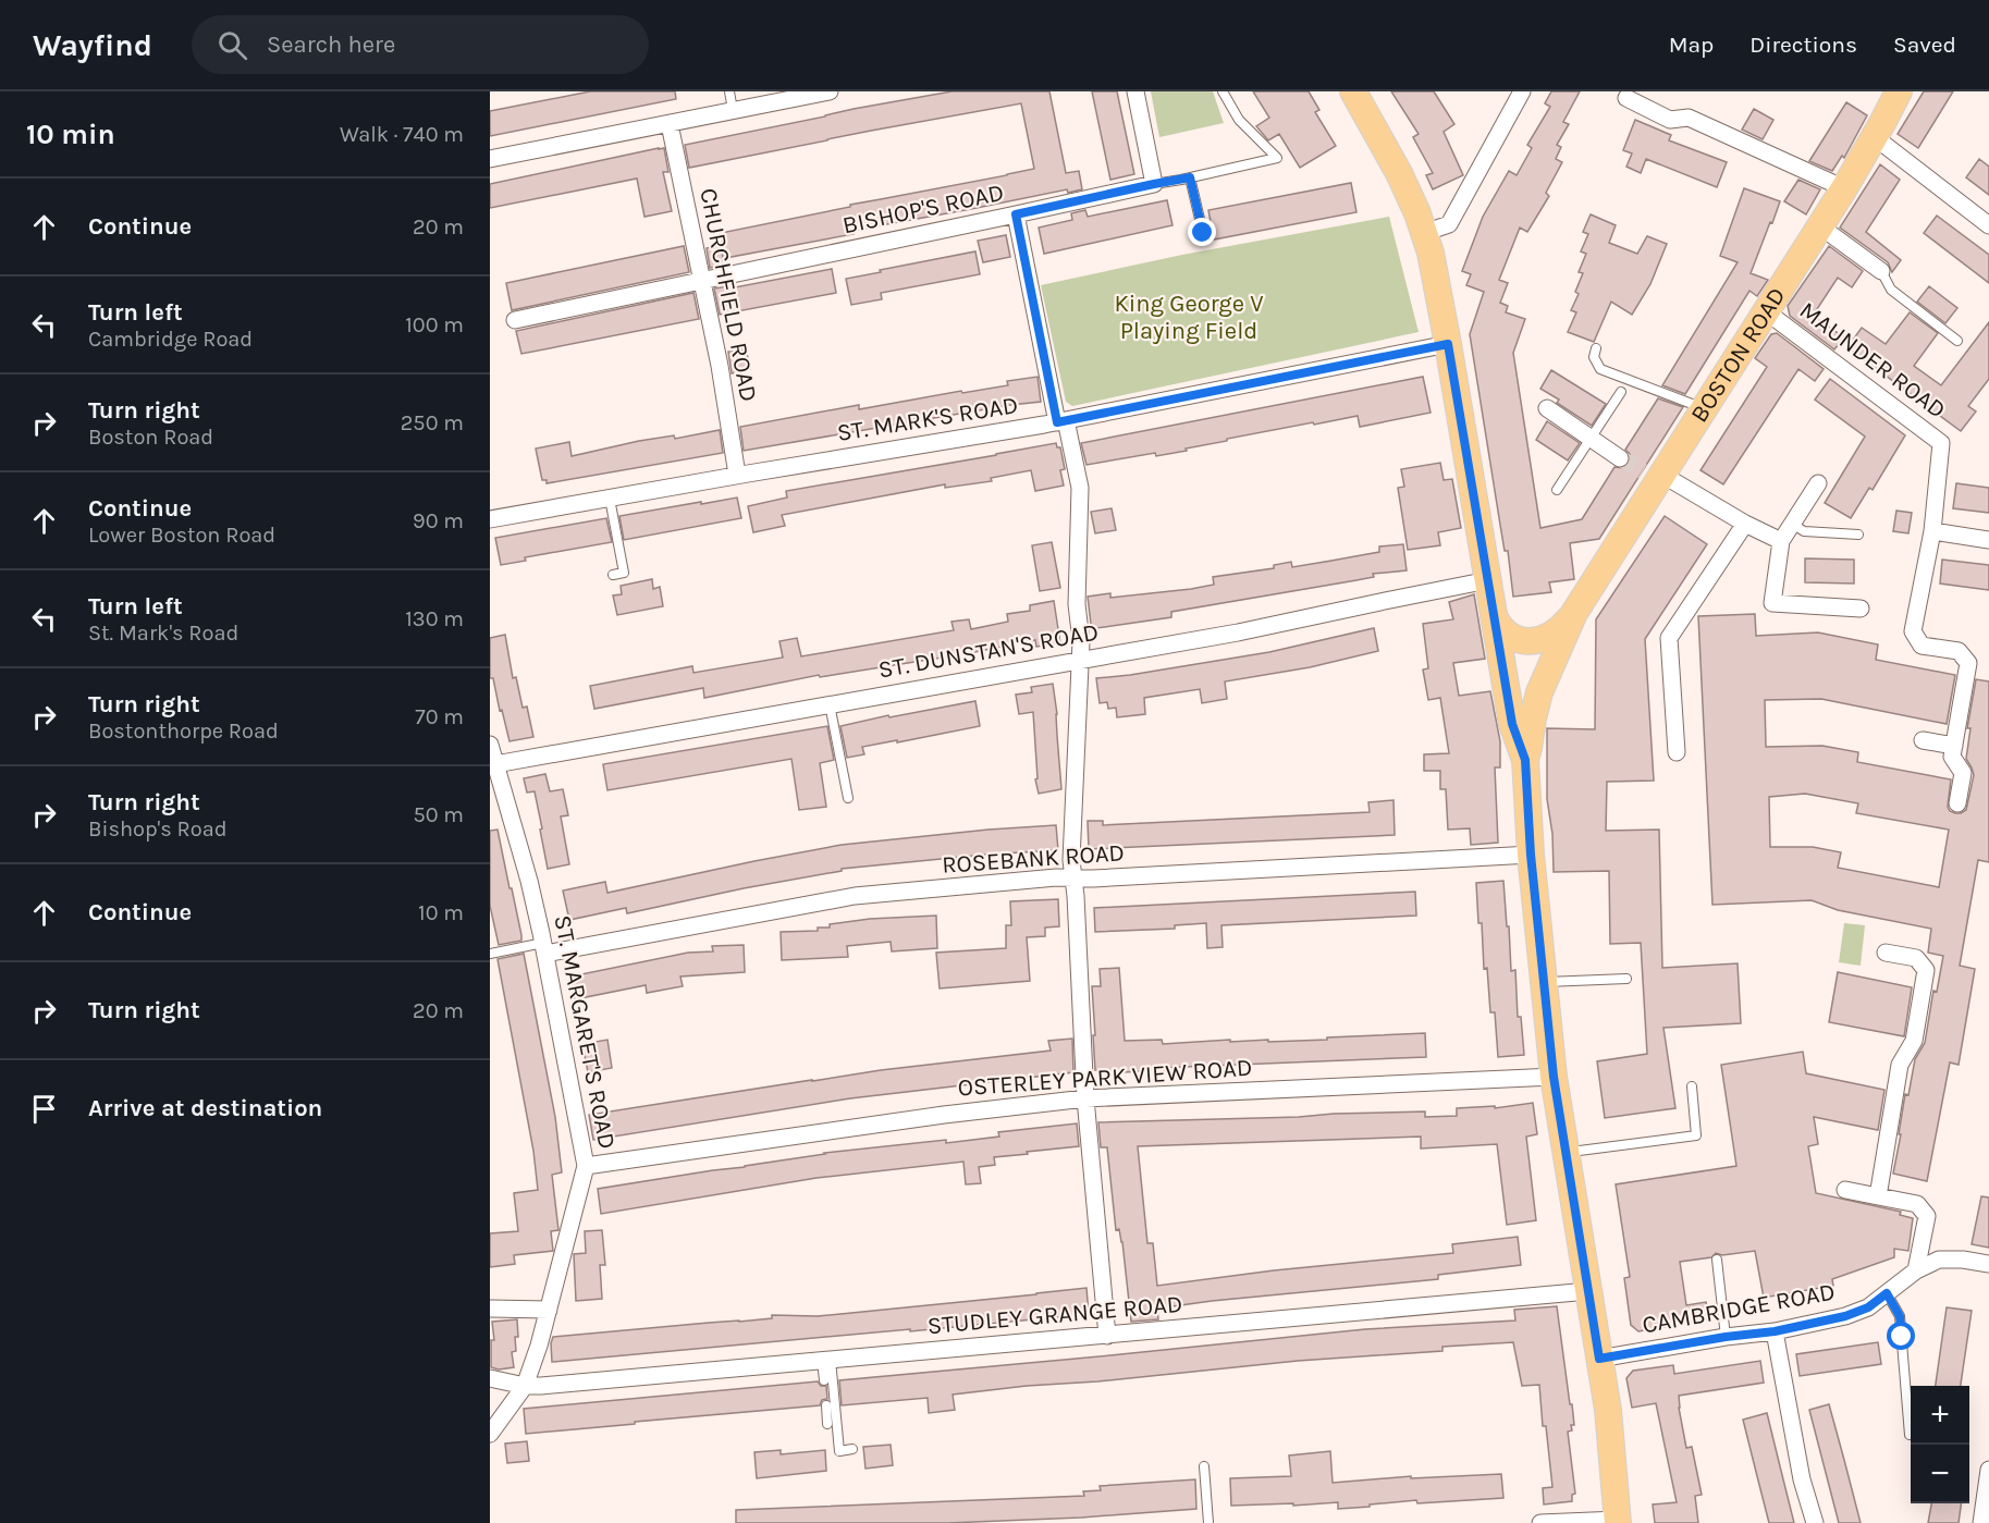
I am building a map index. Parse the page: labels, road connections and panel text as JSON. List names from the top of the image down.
{
  "streets": {
    "main road": ["BOSTON ROAD"],
    "street": [
      "BISHOP'S ROAD",
      "CHURCHFIELD ROAD",
      "MAUNDER ROAD",
      "ST. MARK'S ROAD",
      "ST. DUNSTAN'S ROAD",
      "ROSEBANK ROAD",
      "ST. MARGARET'S ROAD",
      "OSTERLEY PARK VIEW ROAD",
      "CAMBRIDGE ROAD",
      "STUDLEY GRANGE ROAD"
    ]
  },
  "crossings": [
    ["BISHOP'S ROAD", "CHURCHFIELD ROAD"],
    ["CHURCHFIELD ROAD", "ST. MARK'S ROAD"],
    ["BOSTON ROAD", "MAUNDER ROAD"],
    ["BOSTON ROAD", "ROSEBANK ROAD"],
    ["BOSTON ROAD", "OSTERLEY PARK VIEW ROAD"],
    ["BOSTON ROAD", "CAMBRIDGE ROAD"],
    ["BOSTON ROAD", "STUDLEY GRANGE ROAD"],
    ["ST. DUNSTAN'S ROAD", "ST. MARGARET'S ROAD"],
    ["ROSEBANK ROAD", "ST. MARGARET'S ROAD"],
    ["ST. MARGARET'S ROAD", "OSTERLEY PARK VIEW ROAD"],
    ["ST. MARGARET'S ROAD", "STUDLEY GRANGE ROAD"]
  ],
  "parks": ["King George V Playing Field"],
  "page": {
    "header": "Wayfind",
    "search": "Search here",
    "nav": ["Map", "Directions", "Saved"],
    "heading": ["10 min", "Walk · 740 m"],
    "list": [
      ["Continue", "20 m"],
      ["Turn left", "Cambridge Road", "100 m"],
      ["Turn right", "Boston Road", "250 m"],
      ["Continue", "Lower Boston Road", "90 m"],
      ["Turn left", "St. Mark's Road", "130 m"],
      ["Turn right", "Bostonthorpe Road", "70 m"],
      ["Turn right", "Bishop's Road", "50 m"],
      ["Continue", "10 m"],
      ["Turn right", "20 m"],
      "Arrive at destination"
    ],
    "map_buttons": ["+", "−"]
  }
}
